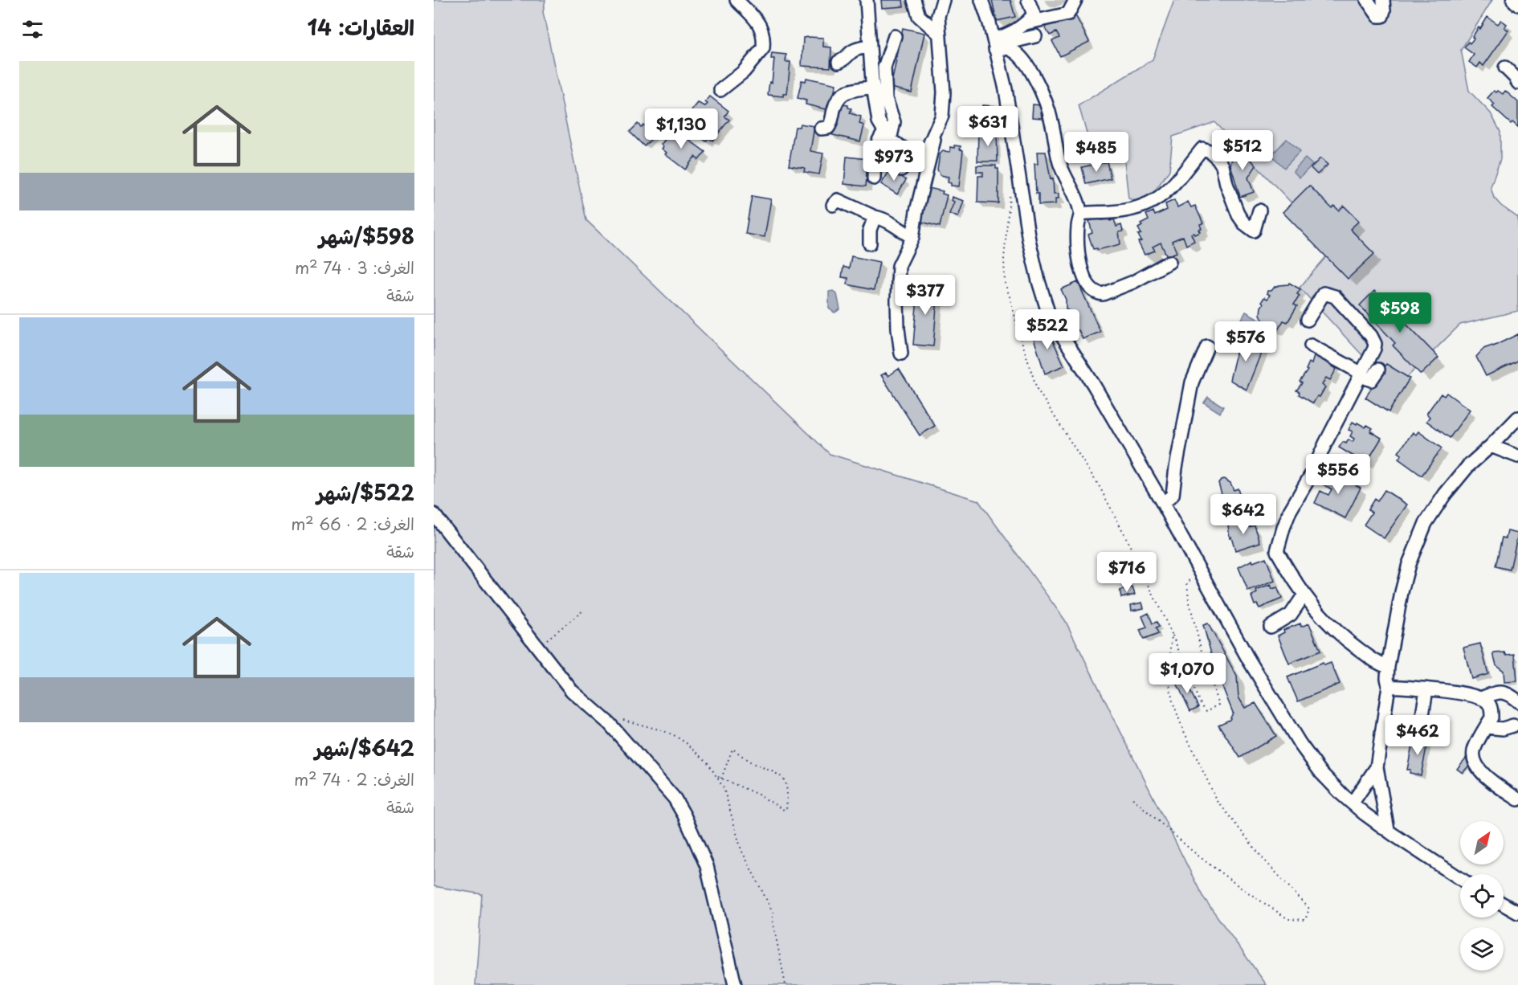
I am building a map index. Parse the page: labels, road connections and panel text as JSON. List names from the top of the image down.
{
  "north": "top right",
  "page": {
    "heading": "العقارات: 14",
    "list": [
      {
        "name": "$598/شهر",
        "note": "الغرف: 3 · 74 m² · شقة"
      },
      {
        "name": "$522/شهر",
        "note": "الغرف: 2 · 66 m² · شقة"
      },
      {
        "name": "$642/شهر",
        "note": "الغرف: 2 · 74 m² · شقة"
      }
    ],
    "price": [
      "$631",
      "$1,130",
      "$512",
      "$485",
      "$973",
      "$377",
      "$598",
      "$522",
      "$576",
      "$556",
      "$642",
      "$716",
      "$1,070",
      "$462"
    ]
  }
}
